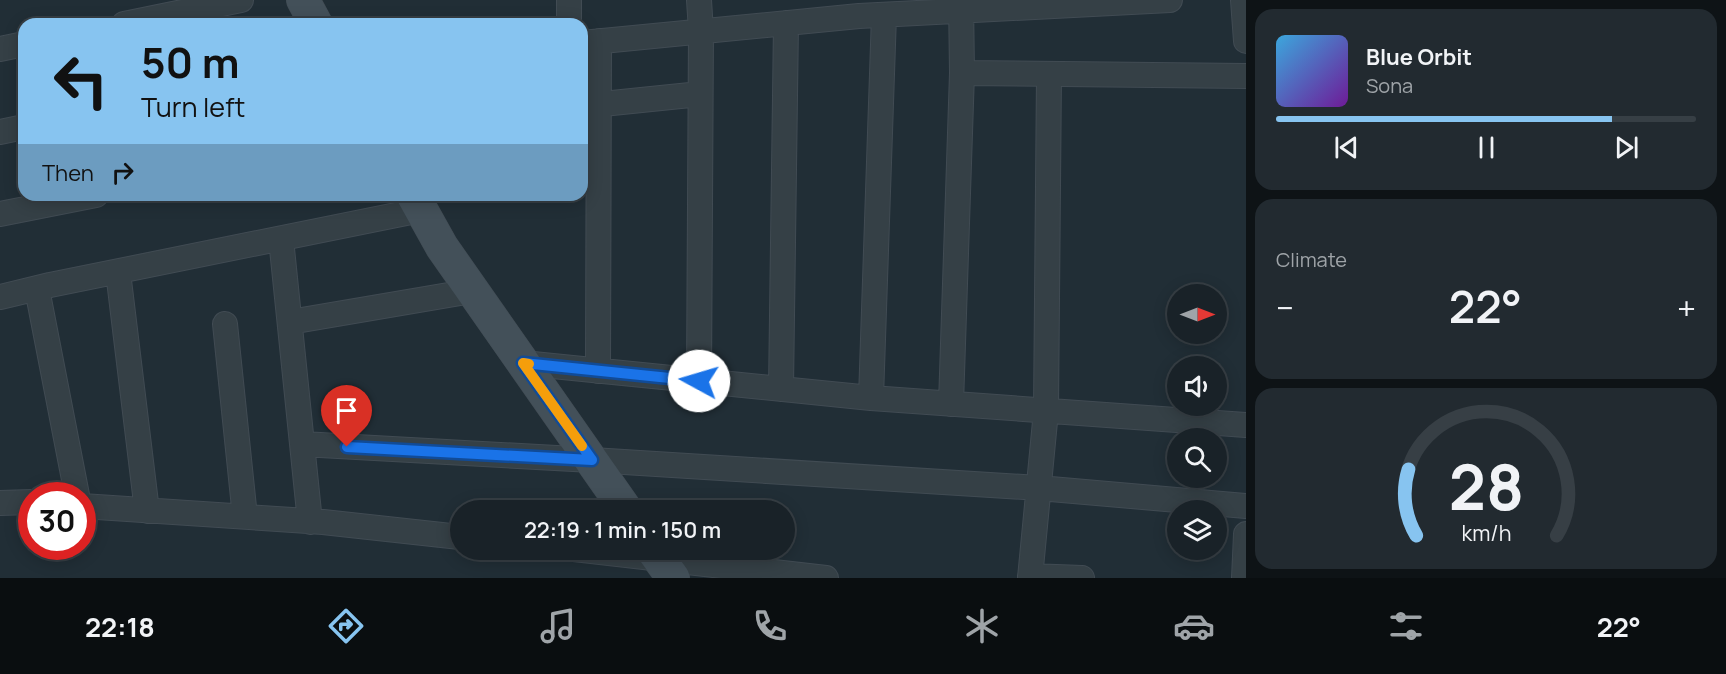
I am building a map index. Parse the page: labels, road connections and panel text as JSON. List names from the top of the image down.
{
  "north": "right",
  "page": {
    "turn": ["50 m", "Turn left"],
    "song": ["Blue Orbit", "Sona"],
    "then": "Then",
    "tile": "Climate",
    "heat": ["−", "22°", "+"],
    "limit": "30",
    "trip": "22:19 · 1 min · 150 m",
    "tabs": ["22:18", "22°"],
    "gauge": ["28", "km/h"]
  }
}
